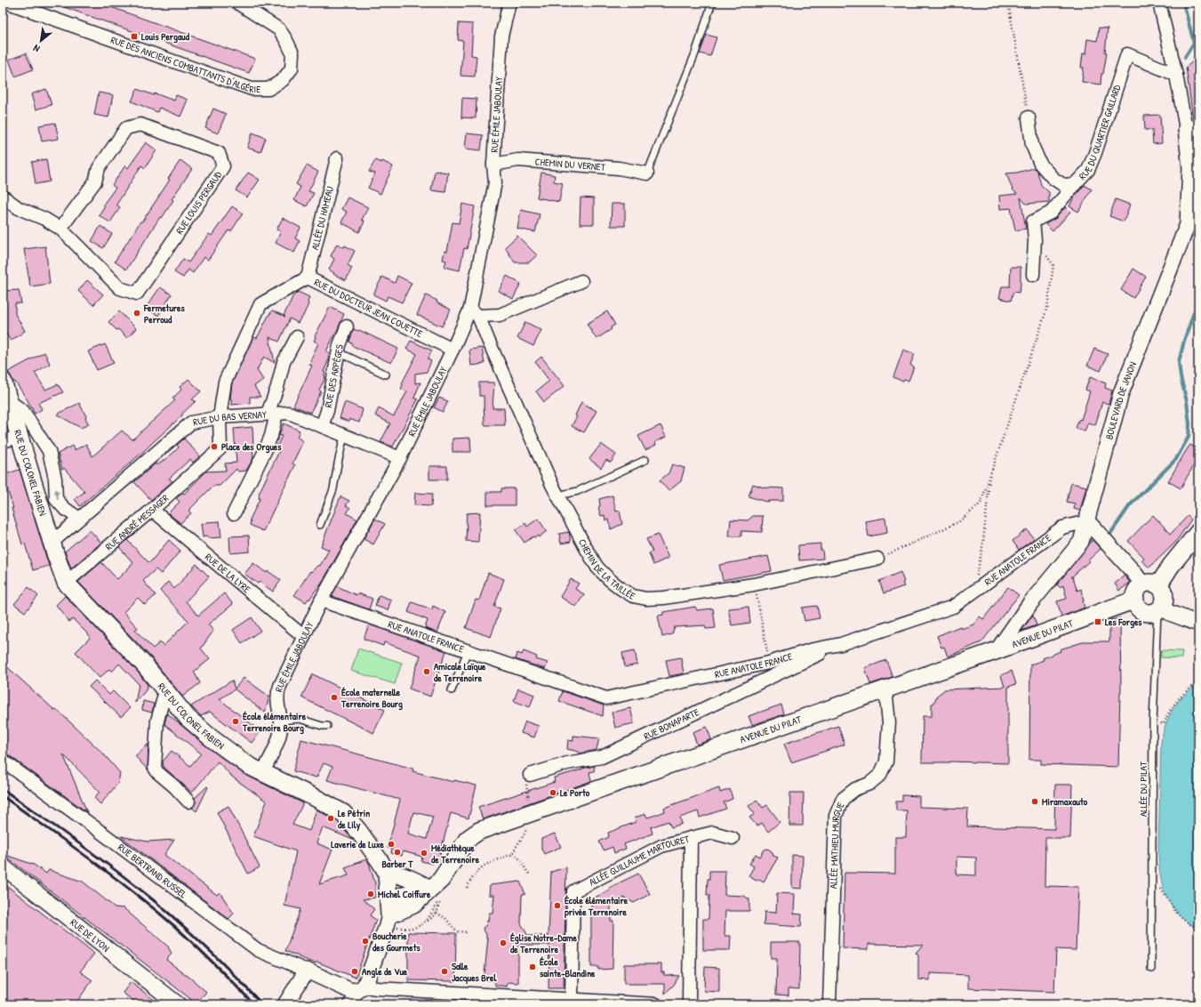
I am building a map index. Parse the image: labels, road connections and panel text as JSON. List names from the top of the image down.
{
  "streets": {
    "main road": ["RUE DU COLONEL FABIEN", "AVENUE DU PILAT"],
    "street": [
      "RUE DES ANCIENS COMBATTANTS D'ALGÉRIE",
      "RUE ÉMILE JABOULAY",
      "RUE DU QUARTIER GAILLARD",
      "CHEMIN DU VERNET",
      "RUE LOUIS PERGAUD",
      "ALLÉE DU HAMEAU",
      "RUE DU DOCTEUR JEAN COUETTE",
      "RUE DES ARPÈGES",
      "BOULEVARD DE JANON",
      "RUE DU BAS VERNAY",
      "RUE ANDRÉ MESSAGER",
      "RUE ANATOLE FRANCE",
      "CHEMIN DE LA TAILLÉE",
      "RUE DE LA LYRE",
      "RUE BONAPARTE",
      "ALLÉE MATHIEU MURGUE",
      "ALLÉE GUILLAUME MARTOURET",
      "RUE BERTRAND RUSSEL",
      "RUE DE LYON"
    ],
    "lane": ["ALLÉE DU PILAT"]
  },
  "crossings": [
    ["RUE ÉMILE JABOULAY", "CHEMIN DU VERNET"],
    ["RUE ÉMILE JABOULAY", "RUE DU DOCTEUR JEAN COUETTE"],
    ["RUE ÉMILE JABOULAY", "RUE DU BAS VERNAY"],
    ["RUE ÉMILE JABOULAY", "RUE DU COLONEL FABIEN"],
    ["RUE ÉMILE JABOULAY", "RUE ANATOLE FRANCE"],
    ["RUE ÉMILE JABOULAY", "CHEMIN DE LA TAILLÉE"],
    ["RUE ÉMILE JABOULAY", "RUE DE LA LYRE"],
    ["ALLÉE DU HAMEAU", "RUE DU DOCTEUR JEAN COUETTE"],
    ["RUE DU DOCTEUR JEAN COUETTE", "RUE DU BAS VERNAY"],
    ["RUE DU DOCTEUR JEAN COUETTE", "RUE ANDRÉ MESSAGER"],
    ["RUE DES ARPÈGES", "RUE DU BAS VERNAY"],
    ["BOULEVARD DE JANON", "RUE ANATOLE FRANCE"],
    ["BOULEVARD DE JANON", "AVENUE DU PILAT"],
    ["RUE DU BAS VERNAY", "RUE DU COLONEL FABIEN"],
    ["RUE DU BAS VERNAY", "RUE ANDRÉ MESSAGER"],
    ["RUE DU COLONEL FABIEN", "RUE ANDRÉ MESSAGER"],
    ["RUE DU COLONEL FABIEN", "AVENUE DU PILAT"],
    ["RUE ANDRÉ MESSAGER", "RUE DE LA LYRE"],
    ["RUE ANATOLE FRANCE", "RUE BONAPARTE"],
    ["AVENUE DU PILAT", "ALLÉE DU PILAT"],
    ["AVENUE DU PILAT", "ALLÉE MATHIEU MURGUE"]
  ],
  "places": {
    "transit": ["Louis Pergaud", "Les Forges"],
    "other": [
      "Fermetures Perroud",
      "Place des Orgues",
      "Amicale Laïque de Terrenoire",
      "École maternelle Terrenoire Bourg",
      "École élémentaire Terrenoire Bourg",
      "Le Porto",
      "Miramaxauto",
      "Le Pétrin de Lily",
      "Laverie de Luxe",
      "Barber T",
      "Médiathèque de Terrenoire",
      "Michel Coiffure",
      "École élémentaire privée Terrenoire",
      "Boucherie des Gourmets",
      "Église Notre-Dame de Terrenoire",
      "École sainte-Blandine",
      "Angle de Vue",
      "Salle Jacques Brel"
    ]
  },
  "north": "bottom left"
}
